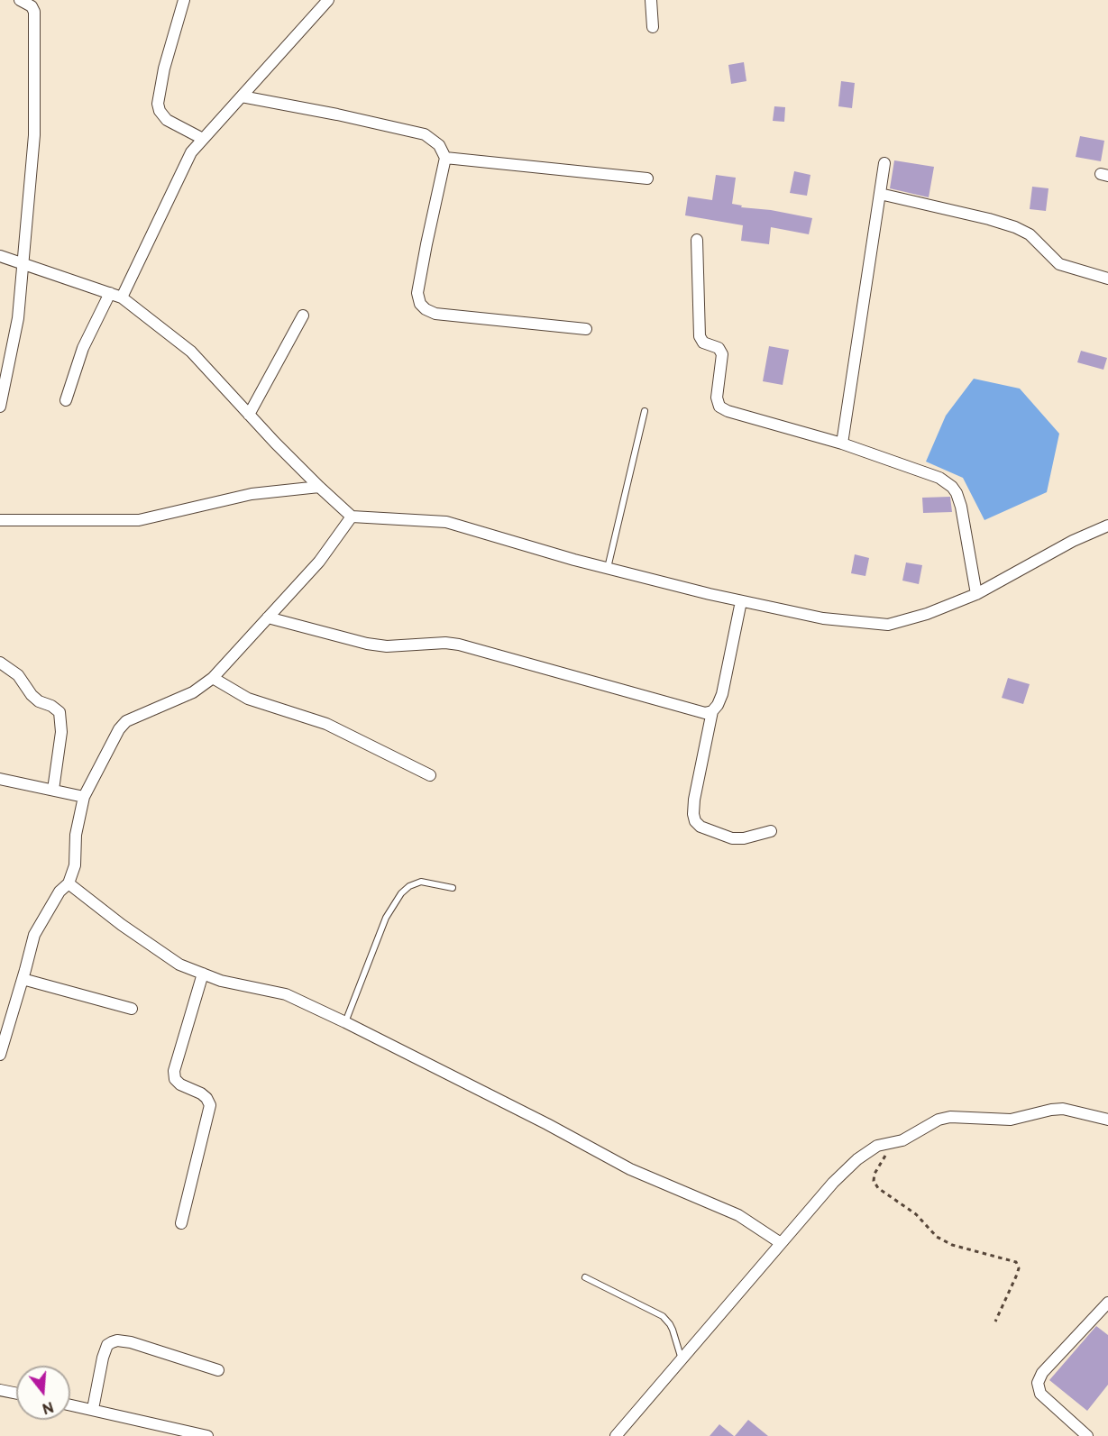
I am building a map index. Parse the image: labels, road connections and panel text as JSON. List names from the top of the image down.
{
  "north": "bottom"
}
